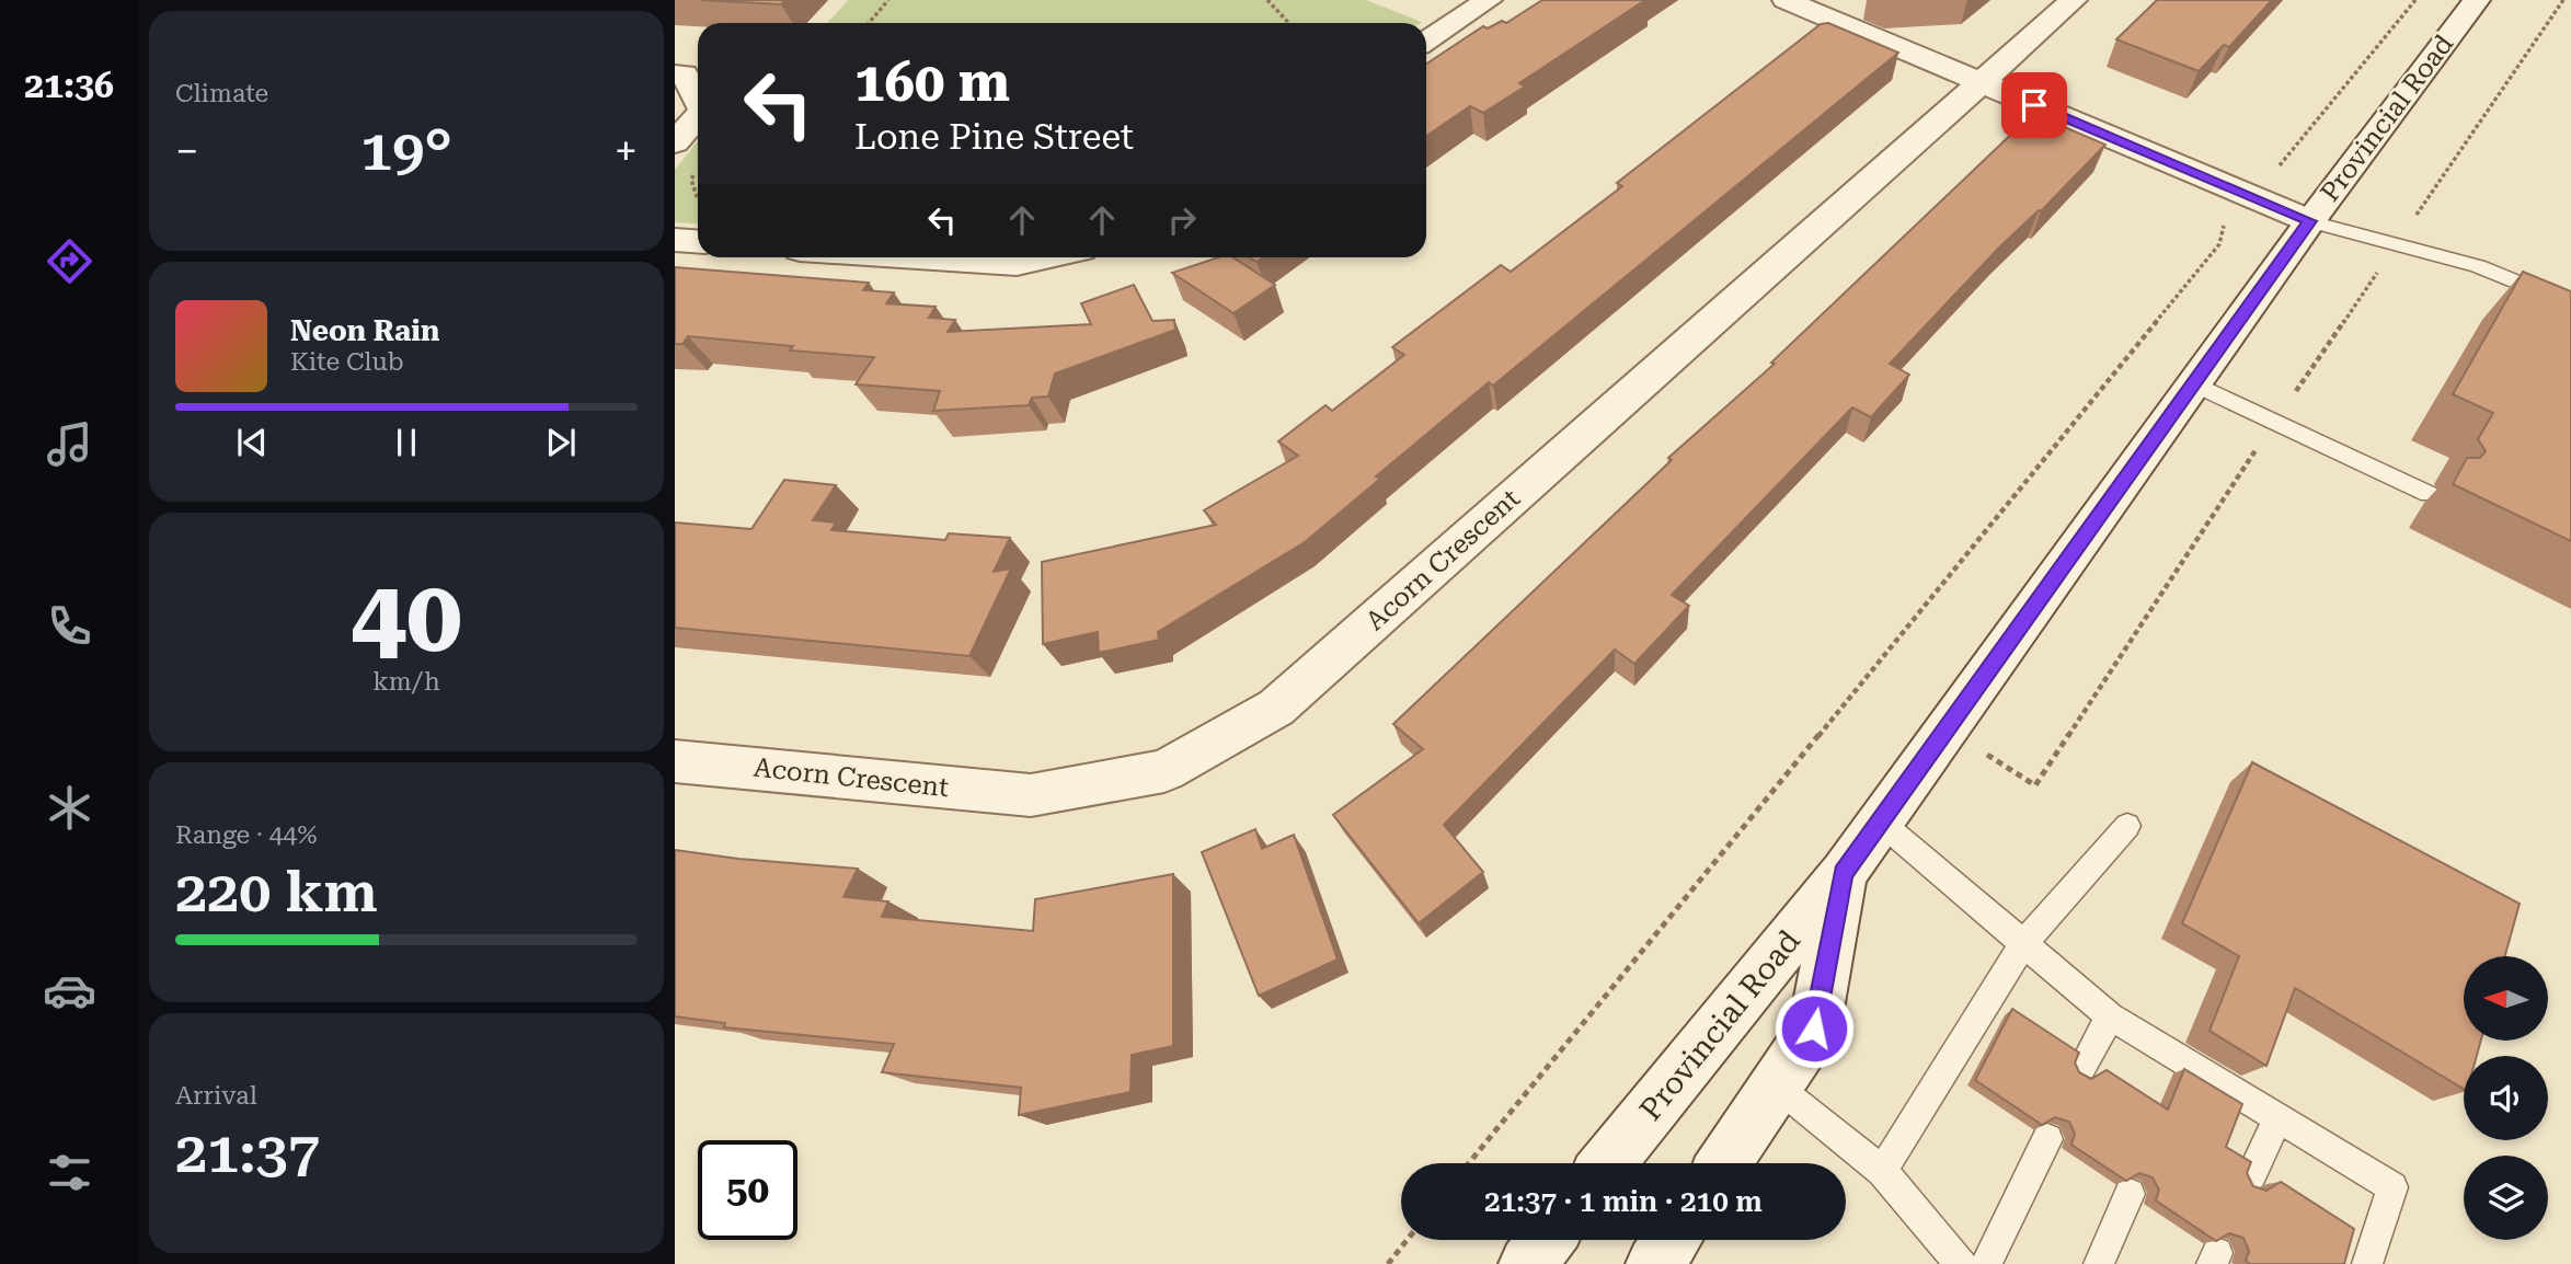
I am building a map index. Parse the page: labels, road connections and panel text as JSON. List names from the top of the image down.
{
  "streets": {
    "street": ["Provincial Road", "Acorn Crescent"]
  },
  "north": "left",
  "page": {
    "tabs": "21:36",
    "tile": [
      "Climate",
      ["40", "km/h"],
      ["Range · 44%", "220 km"],
      ["Arrival", "21:37"]
    ],
    "turn": ["160 m", "Lone Pine Street"],
    "heat": ["−", "19°", "+"],
    "song": ["Neon Rain", "Kite Club"],
    "limit": "50",
    "trip": "21:37 · 1 min · 210 m"
  }
}
